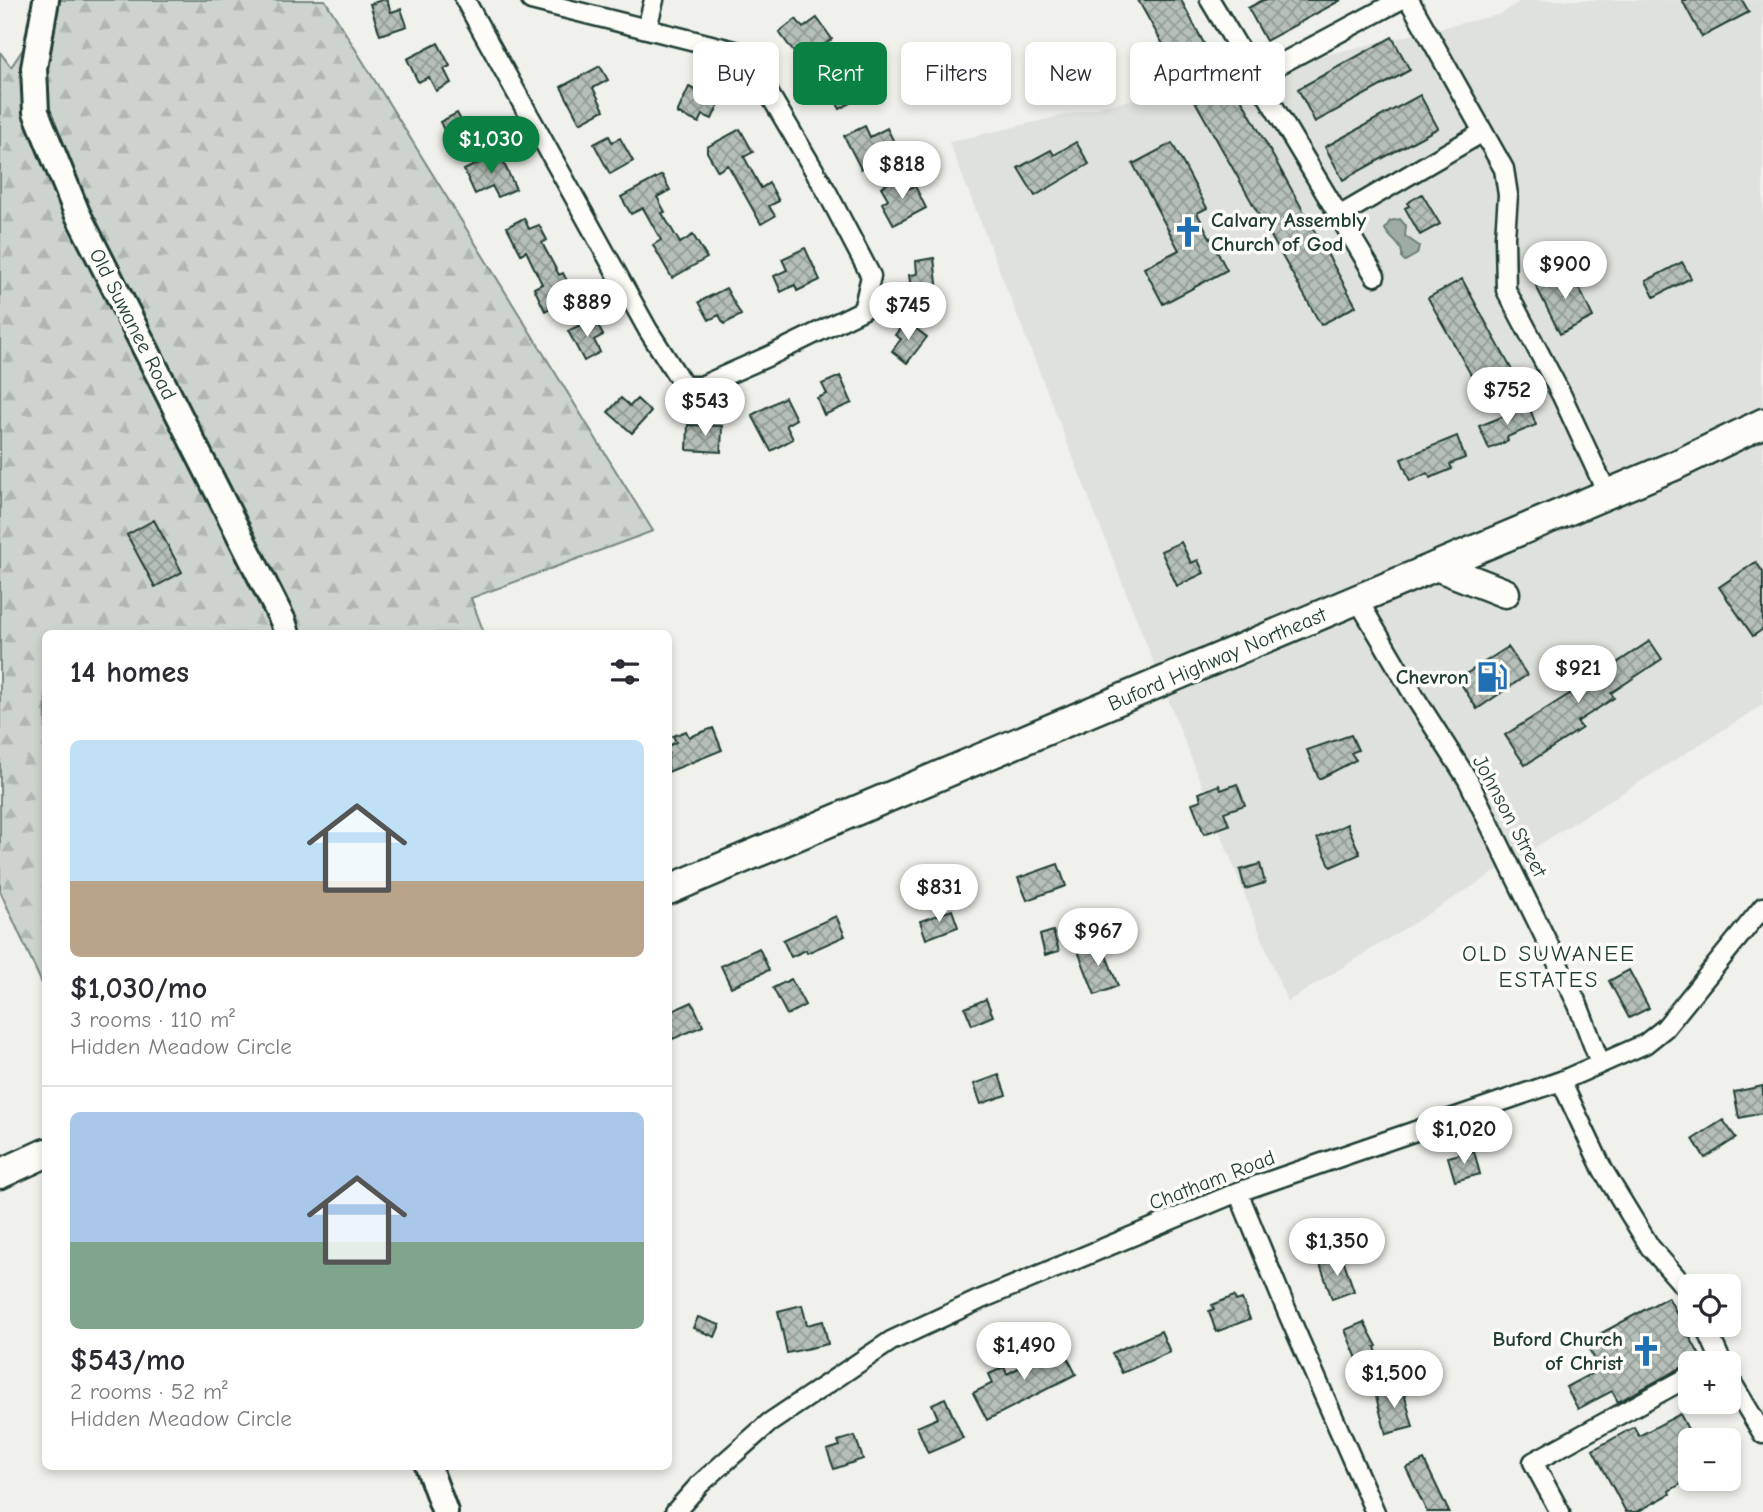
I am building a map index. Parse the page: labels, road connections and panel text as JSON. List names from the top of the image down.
{
  "streets": {
    "main road": ["Buford Highway Northeast"],
    "street": ["Old Suwanee Road", "Johnson Street", "Chatham Road"]
  },
  "crossings": [
    ["Buford Highway Northeast", "Johnson Street"],
    ["Johnson Street", "Chatham Road"]
  ],
  "districts": ["OLD SUWANEE ESTATES"],
  "places": {
    "church": ["Calvary Assembly Church of God", "Buford Church of Christ"],
    "fuel station": ["Chevron"]
  },
  "page": {
    "chip": [
      "Buy",
      "Rent",
      "Filters",
      "New",
      "Apartment"
    ],
    "price": [
      "$1,030",
      "$818",
      "$900",
      "$889",
      "$745",
      "$752",
      "$543",
      "$921",
      "$831",
      "$967",
      "$1,020",
      "$1,350",
      "$1,490",
      "$1,500"
    ],
    "heading": "14 homes",
    "list": [
      {
        "name": "$1,030/mo",
        "note": "3 rooms · 110 m² · Hidden Meadow Circle"
      },
      {
        "name": "$543/mo",
        "note": "2 rooms · 52 m² · Hidden Meadow Circle"
      }
    ],
    "map_buttons": ["+", "−"]
  }
}
